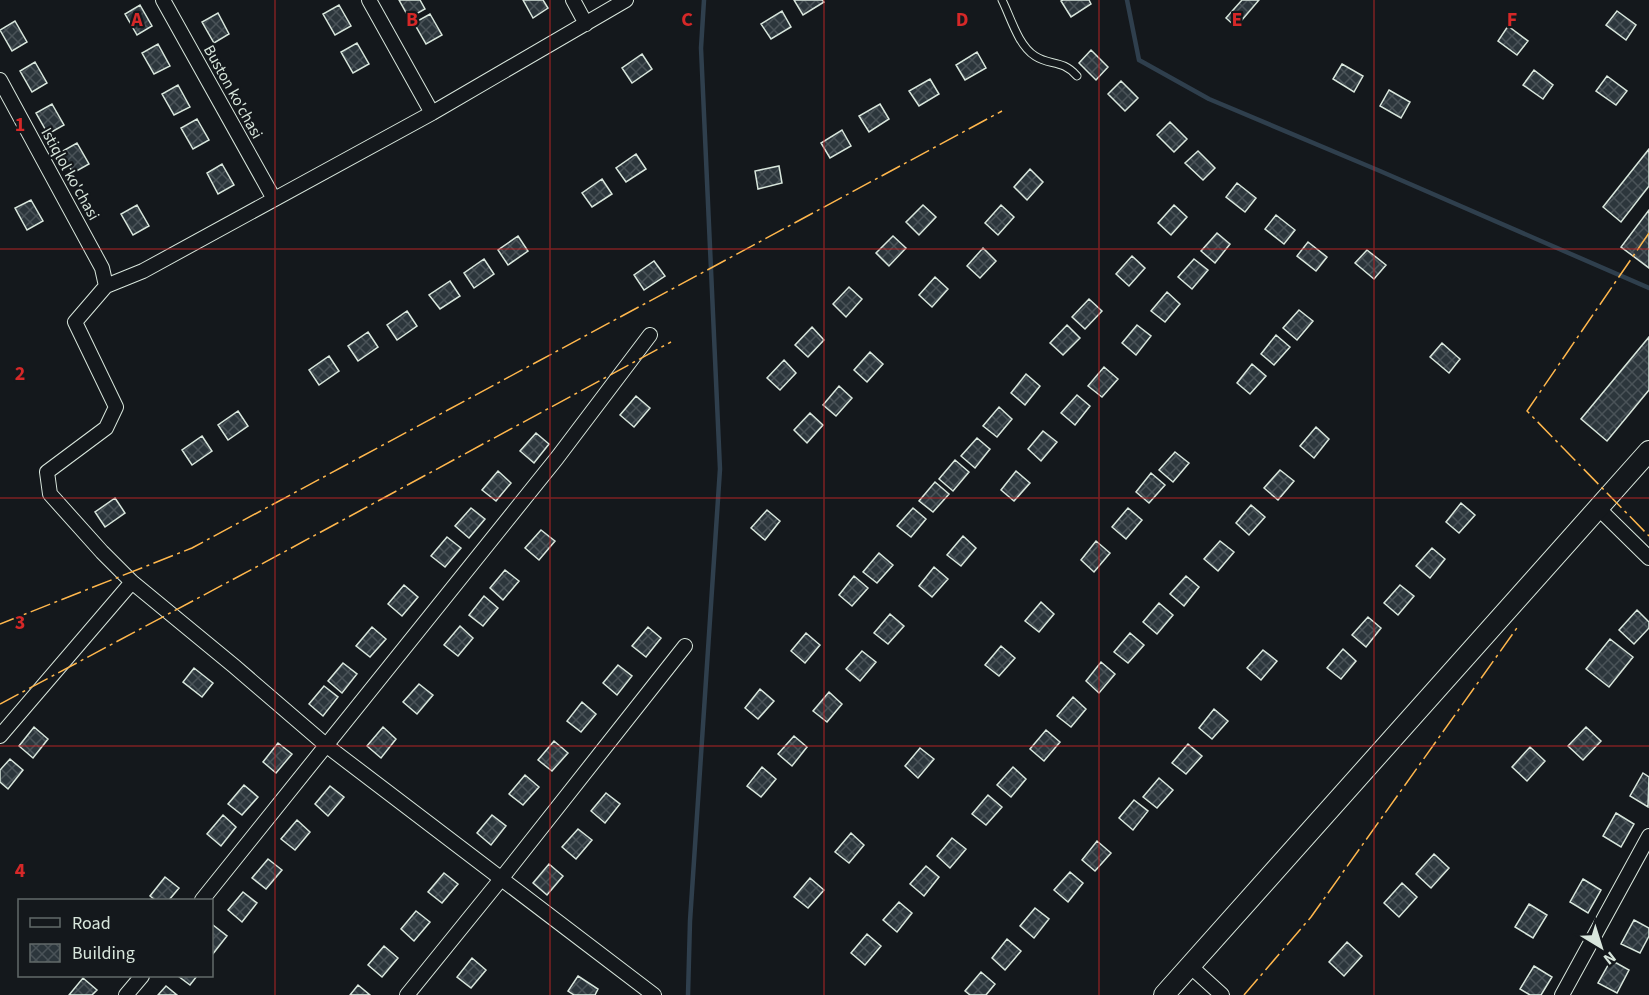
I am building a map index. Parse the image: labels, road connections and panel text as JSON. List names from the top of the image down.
{
  "streets": {
    "street": ["Buston ko'chasi", "Istiqlol ko'chasi"]
  },
  "legend": ["Road", "Building"],
  "north": "bottom right",
  "grid": {
    "columns": [
      "A",
      "B",
      "C",
      "D",
      "E",
      "F"
    ],
    "rows": [
      "1",
      "2",
      "3",
      "4"
    ]
  }
}
